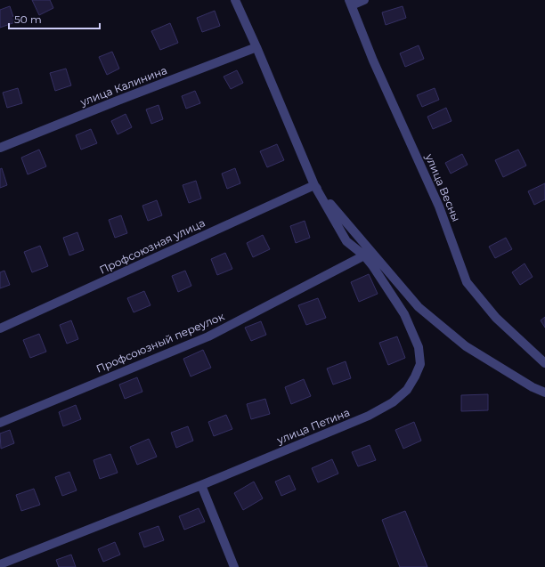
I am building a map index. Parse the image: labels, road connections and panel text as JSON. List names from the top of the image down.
{
  "streets": {
    "street": [
      "улица Калинина",
      "улица Весны",
      "Профсоюзная улица",
      "Профсоюзный переулок",
      "улица Петина"
    ]
  },
  "crossings": [
    ["Профсоюзная улица", "улица Петина"],
    ["Профсоюзный переулок", "улица Петина"]
  ],
  "scale_bar": "50 m"
}
